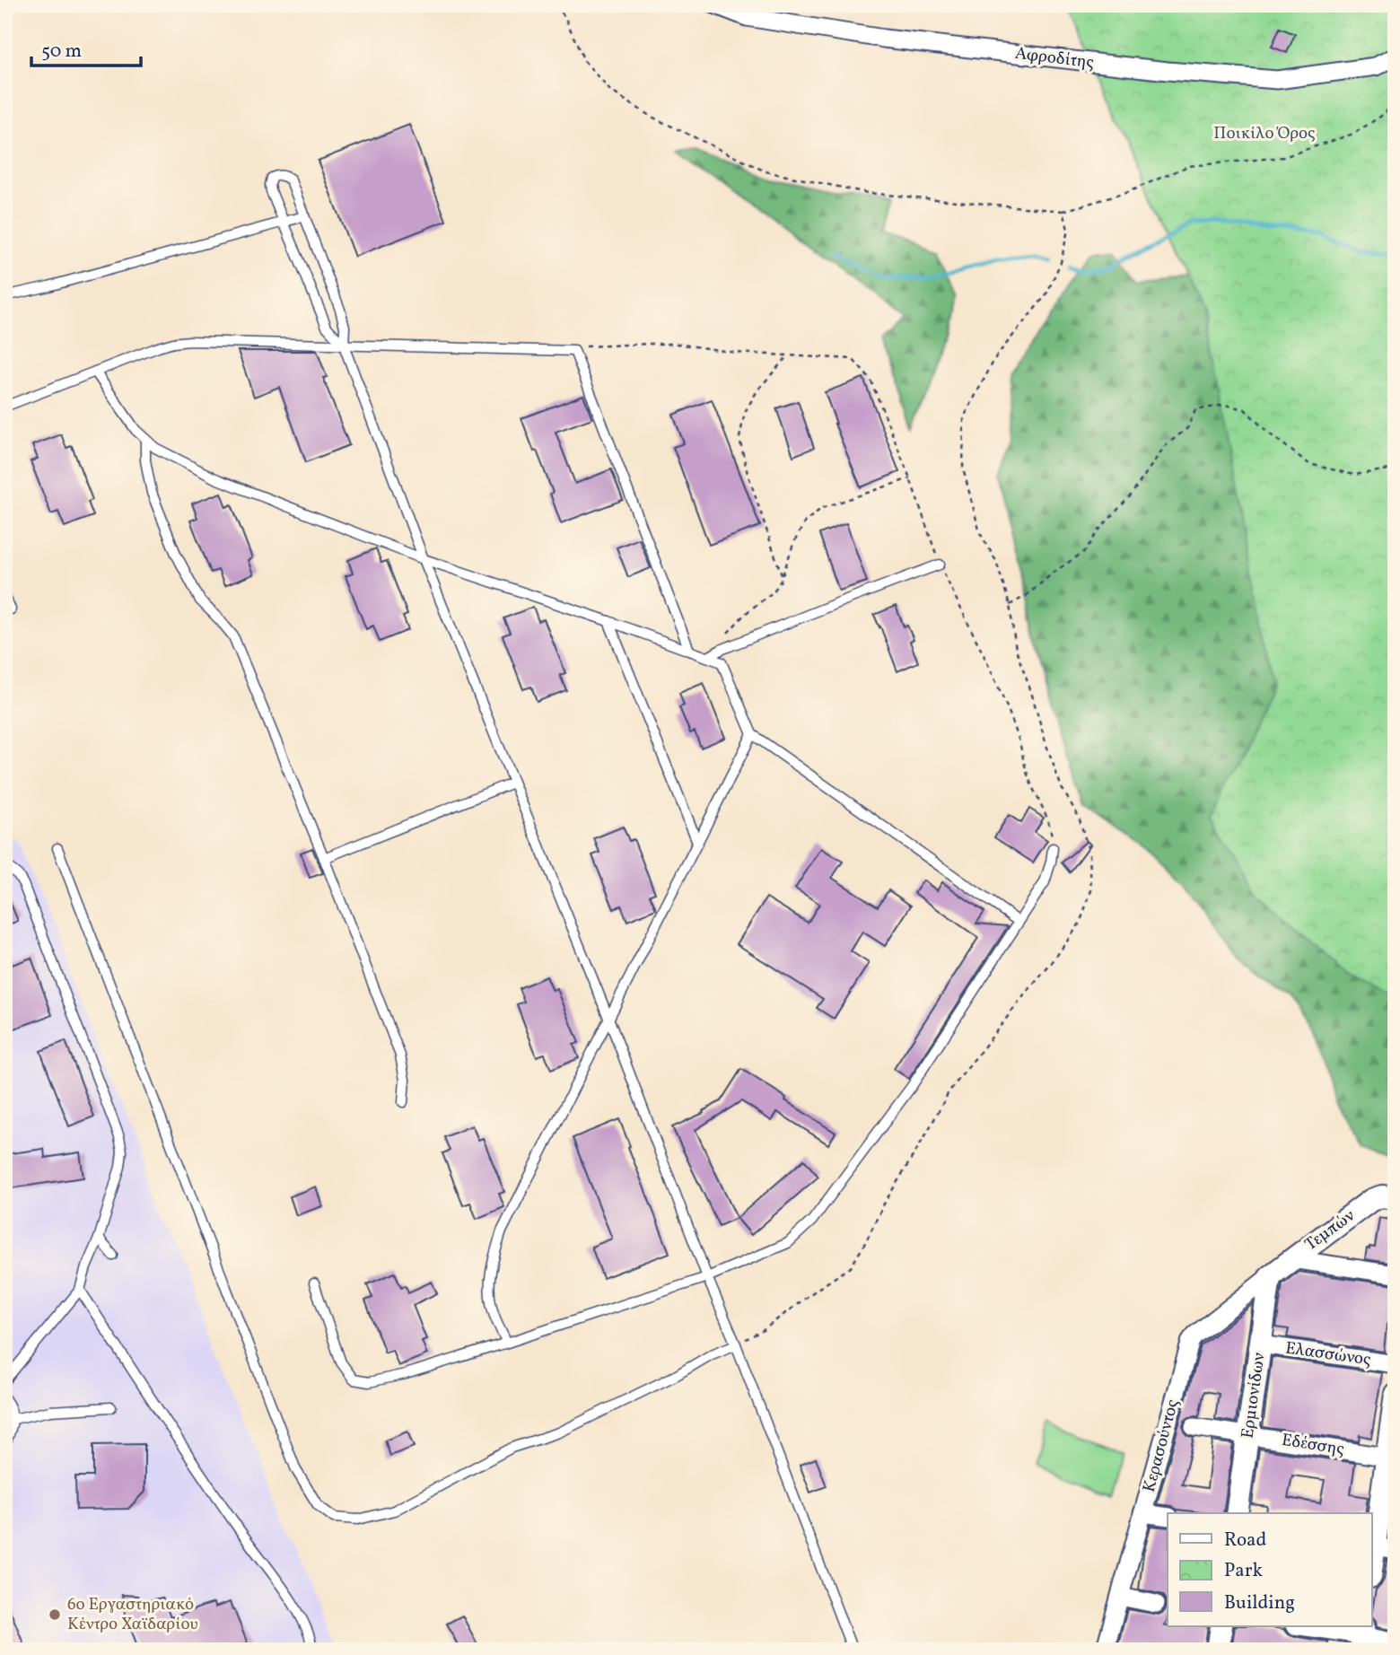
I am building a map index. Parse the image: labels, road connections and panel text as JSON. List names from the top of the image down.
{
  "streets": {
    "street": [
      "Αφροδίτης",
      "Τεμπών",
      "Ελασσώνος",
      "Ερμιονίδων",
      "Εδέσσης",
      "Κερασούντος"
    ]
  },
  "crossings": [
    ["Τεμπών", "Ερμιονίδων"],
    ["Τεμπών", "Κερασούντος"],
    ["Ελασσώνος", "Ερμιονίδων"],
    ["Ερμιονίδων", "Εδέσσης"],
    ["Ερμιονίδων", "Κερασούντος"]
  ],
  "parks": ["Ποικίλο Όρος"],
  "places": ["6ο Εργαστηριακό Κέντρο Χαϊδαρίου"],
  "legend": ["Road", "Park", "Building"],
  "scale_bar": "50 m"
}
